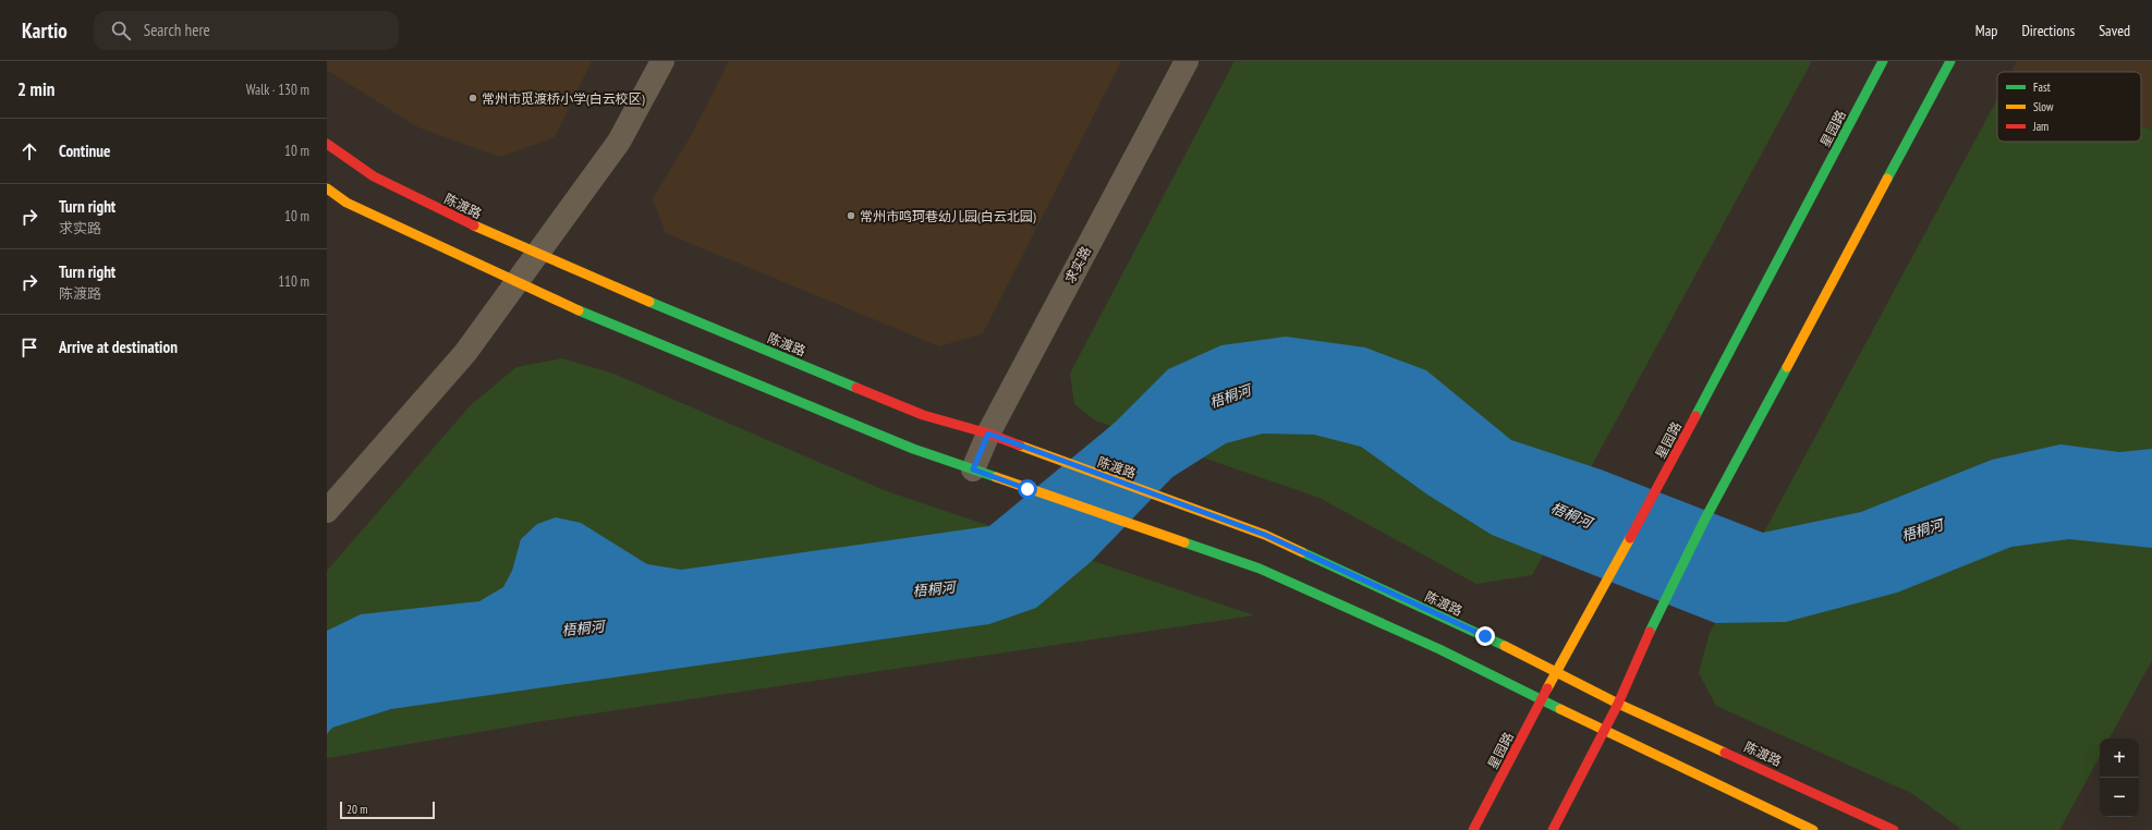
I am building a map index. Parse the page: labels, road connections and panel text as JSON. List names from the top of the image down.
{
  "streets": {
    "street": ["星园路", "陈渡路", "求实路"]
  },
  "crossings": [
    ["星园路", "陈渡路"],
    ["陈渡路", "求实路"]
  ],
  "water": ["梧桐河"],
  "places": ["常州市觅渡桥小学(白云校区)", "常州市鸣珂巷幼儿园(白云北园)"],
  "legend": ["Fast", "Slow", "Jam"],
  "scale_bar": "20 m",
  "page": {
    "header": "Kartio",
    "search": "Search here",
    "nav": ["Map", "Directions", "Saved"],
    "heading": ["2 min", "Walk · 130 m"],
    "list": [
      ["Continue", "10 m"],
      ["Turn right", "求实路", "10 m"],
      ["Turn right", "陈渡路", "110 m"],
      "Arrive at destination"
    ],
    "map_buttons": ["+", "−"],
    "scale": "20 m"
  }
}
